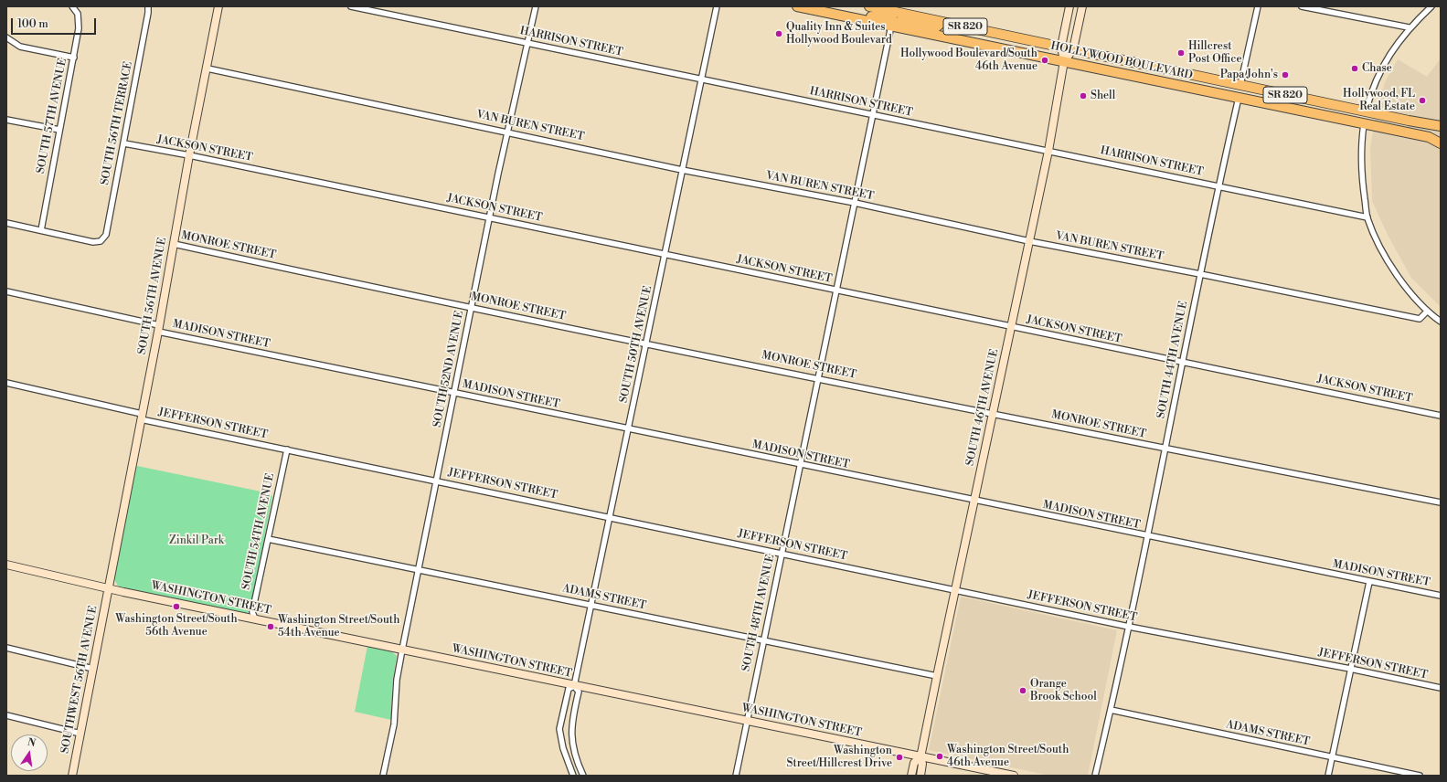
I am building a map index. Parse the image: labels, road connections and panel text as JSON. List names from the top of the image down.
{
  "streets": {
    "highway": ["SR 820", "HOLLYWOOD BOULEVARD"],
    "street": [
      "HARRISON STREET",
      "SOUTH 57TH AVENUE",
      "SOUTH 56TH TERRACE",
      "VAN BUREN STREET",
      "JACKSON STREET",
      "MONROE STREET",
      "SOUTH 56TH AVENUE",
      "MADISON STREET",
      "SOUTH 50TH AVENUE",
      "SOUTH 44TH AVENUE",
      "SOUTH 52ND AVENUE",
      "SOUTH 46TH AVENUE",
      "JEFFERSON STREET",
      "SOUTH 54TH AVENUE",
      "ADAMS STREET",
      "WASHINGTON STREET",
      "SOUTH 48TH AVENUE",
      "SOUTHWEST 56TH AVENUE"
    ]
  },
  "crossings": [
    ["HARRISON STREET", "SOUTH 50TH AVENUE"],
    ["HARRISON STREET", "SOUTH 44TH AVENUE"],
    ["HARRISON STREET", "SOUTH 52ND AVENUE"],
    ["HARRISON STREET", "SOUTH 46TH AVENUE"],
    ["HARRISON STREET", "SOUTH 48TH AVENUE"],
    ["HOLLYWOOD BOULEVARD", "SOUTH 44TH AVENUE"],
    ["HOLLYWOOD BOULEVARD", "SOUTH 46TH AVENUE"],
    ["HOLLYWOOD BOULEVARD", "SOUTH 48TH AVENUE"],
    ["SOUTH 57TH AVENUE", "SOUTH 56TH TERRACE"],
    ["SOUTH 56TH TERRACE", "JACKSON STREET"],
    ["VAN BUREN STREET", "SOUTH 56TH AVENUE"],
    ["VAN BUREN STREET", "SOUTH 50TH AVENUE"],
    ["VAN BUREN STREET", "SOUTH 44TH AVENUE"],
    ["VAN BUREN STREET", "SOUTH 52ND AVENUE"],
    ["VAN BUREN STREET", "SOUTH 46TH AVENUE"],
    ["VAN BUREN STREET", "SOUTH 48TH AVENUE"],
    ["JACKSON STREET", "SOUTH 56TH AVENUE"],
    ["JACKSON STREET", "SOUTH 50TH AVENUE"],
    ["JACKSON STREET", "SOUTH 44TH AVENUE"],
    ["JACKSON STREET", "SOUTH 52ND AVENUE"],
    ["JACKSON STREET", "SOUTH 46TH AVENUE"],
    ["JACKSON STREET", "SOUTH 48TH AVENUE"],
    ["MONROE STREET", "SOUTH 56TH AVENUE"],
    ["MONROE STREET", "SOUTH 50TH AVENUE"],
    ["MONROE STREET", "SOUTH 44TH AVENUE"],
    ["MONROE STREET", "SOUTH 52ND AVENUE"],
    ["MONROE STREET", "SOUTH 46TH AVENUE"],
    ["MONROE STREET", "SOUTH 48TH AVENUE"],
    ["SOUTH 56TH AVENUE", "MADISON STREET"],
    ["SOUTH 56TH AVENUE", "JEFFERSON STREET"],
    ["SOUTH 56TH AVENUE", "WASHINGTON STREET"],
    ["SOUTH 56TH AVENUE", "SOUTHWEST 56TH AVENUE"],
    ["MADISON STREET", "SOUTH 50TH AVENUE"],
    ["MADISON STREET", "SOUTH 44TH AVENUE"],
    ["MADISON STREET", "SOUTH 52ND AVENUE"],
    ["MADISON STREET", "SOUTH 46TH AVENUE"],
    ["MADISON STREET", "SOUTH 48TH AVENUE"],
    ["SOUTH 50TH AVENUE", "JEFFERSON STREET"],
    ["SOUTH 50TH AVENUE", "ADAMS STREET"],
    ["SOUTH 50TH AVENUE", "WASHINGTON STREET"],
    ["SOUTH 44TH AVENUE", "JEFFERSON STREET"],
    ["SOUTH 44TH AVENUE", "ADAMS STREET"],
    ["SOUTH 52ND AVENUE", "JEFFERSON STREET"],
    ["SOUTH 52ND AVENUE", "ADAMS STREET"],
    ["SOUTH 52ND AVENUE", "WASHINGTON STREET"],
    ["SOUTH 46TH AVENUE", "JEFFERSON STREET"],
    ["SOUTH 46TH AVENUE", "ADAMS STREET"],
    ["SOUTH 46TH AVENUE", "WASHINGTON STREET"],
    ["JEFFERSON STREET", "SOUTH 54TH AVENUE"],
    ["JEFFERSON STREET", "SOUTH 48TH AVENUE"],
    ["SOUTH 54TH AVENUE", "ADAMS STREET"],
    ["SOUTH 54TH AVENUE", "WASHINGTON STREET"],
    ["ADAMS STREET", "SOUTH 48TH AVENUE"],
    ["WASHINGTON STREET", "SOUTH 48TH AVENUE"],
    ["WASHINGTON STREET", "SOUTHWEST 56TH AVENUE"]
  ],
  "parks": ["Zinkil Park"],
  "places": [
    "Quality Inn & Suites Hollywood Boulevard",
    "Hillcrest Post Office",
    "Hollywood Boulevard/South 46th Avenue",
    "Chase",
    "Papa John's",
    "Shell",
    "Hollywood, FL Real Estate",
    "Washington Street/South 56th Avenue",
    "Washington Street/South 54th Avenue",
    "Orange Brook School",
    "Washington Street/South 46th Avenue",
    "Washington Street/Hillcrest Drive"
  ],
  "scale_bar": "100 m",
  "north": "top"
}
